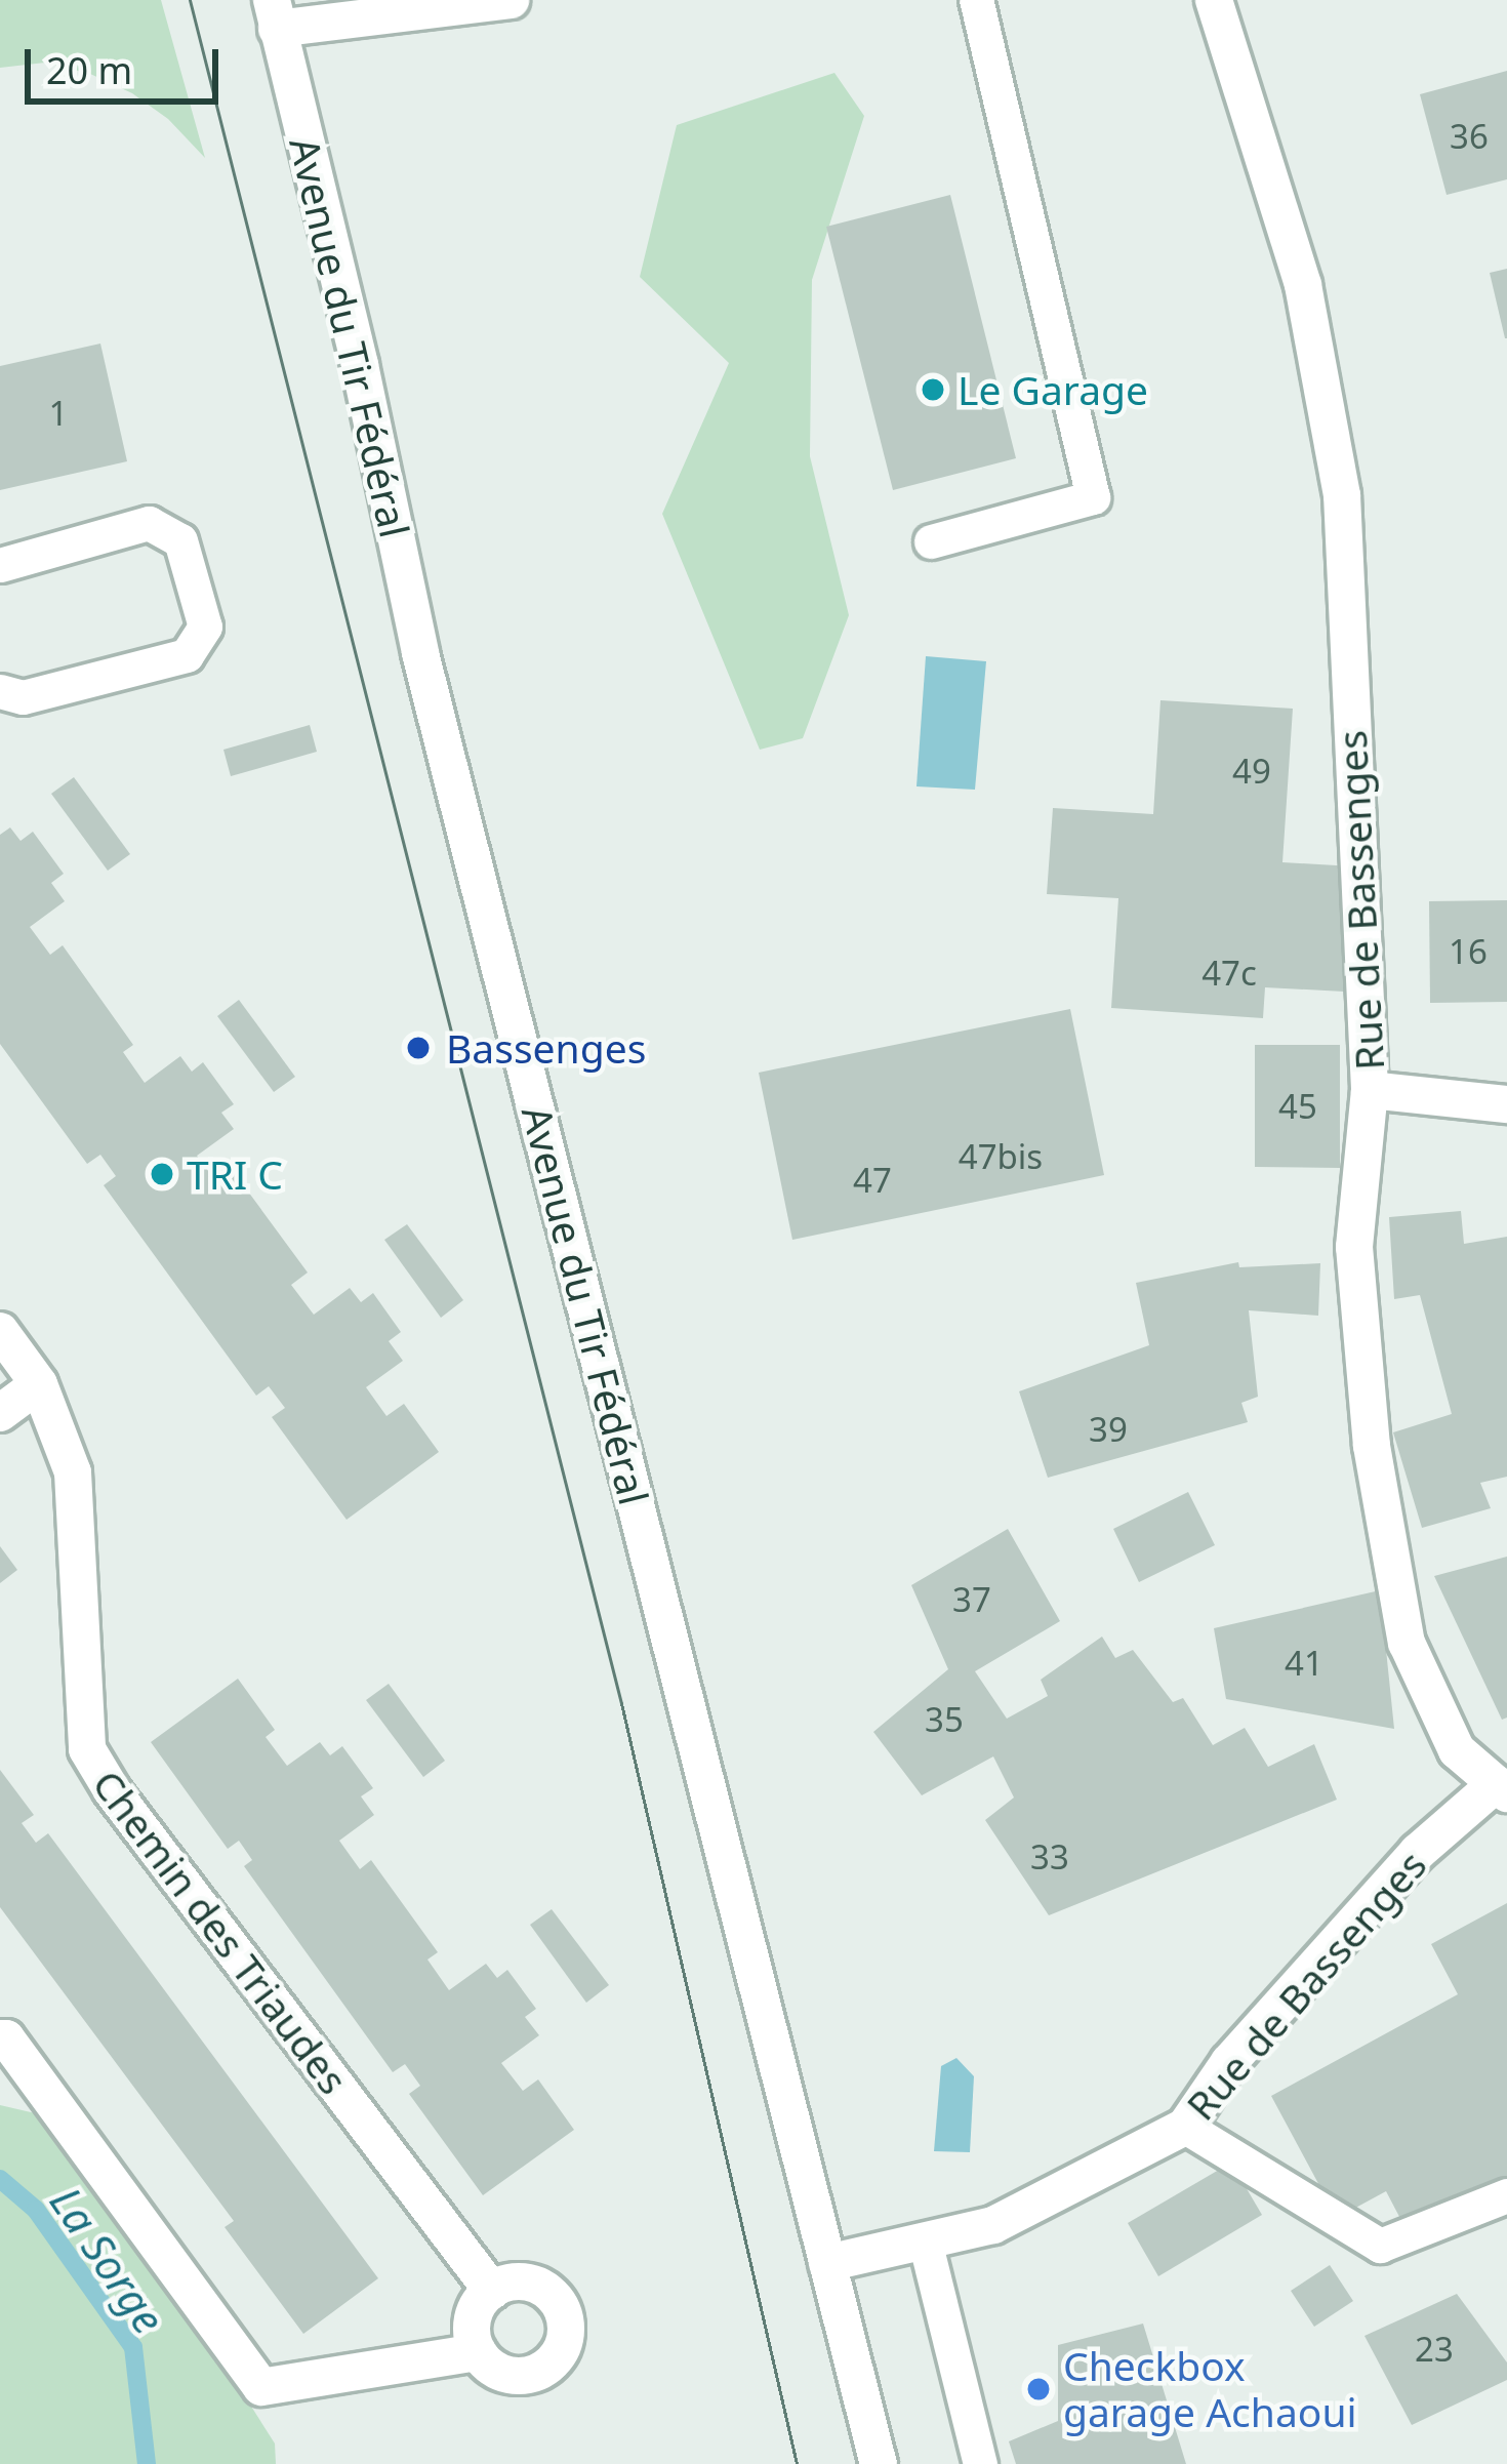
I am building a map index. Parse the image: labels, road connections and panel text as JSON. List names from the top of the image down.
{
  "streets": {
    "street": ["Avenue du Tir Fédéral", "Rue de Bassenges", "Chemin des Triaudes"]
  },
  "crossings": [
    ["Avenue du Tir Fédéral", "Rue de Bassenges"]
  ],
  "water": ["La Sorge"],
  "places": [
    "Le Garage",
    "Bassenges",
    "TRI C",
    "Checkbox garage Achaoui"
  ],
  "house_numbers": [
    "36",
    "1",
    "49",
    "16",
    "47c",
    "45",
    "47bis",
    "47",
    "39",
    "37",
    "41",
    "35",
    "33",
    "23"
  ],
  "scale_bar": "20 m"
}
